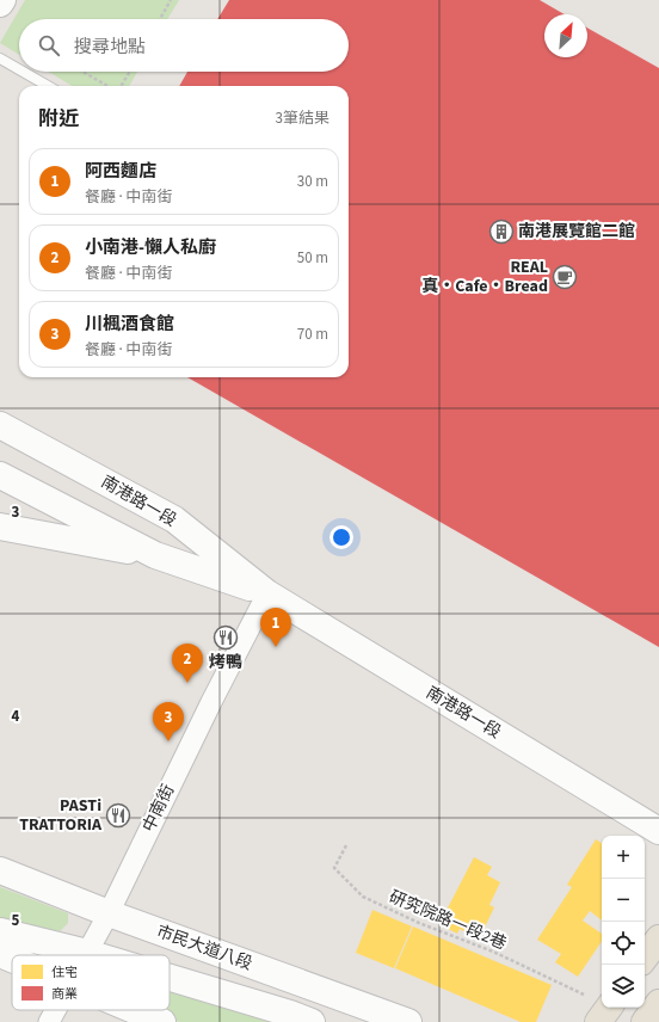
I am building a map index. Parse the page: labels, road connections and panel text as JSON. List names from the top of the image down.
{
  "streets": {
    "main road": ["南港路一段", "市民大道八段"],
    "street": ["中南街"],
    "path": ["研究院路一段2巷"]
  },
  "crossings": [
    ["南港路一段", "中南街"],
    ["中南街", "市民大道八段"]
  ],
  "places": {
    "building": ["南港展覽館二館"],
    "cafe": ["REAL 真‧Cafe‧Bread"],
    "restaurant": ["烤鴨", "PASTi TRATTORIA"]
  },
  "legend": ["住宅", "商業"],
  "north": "top right",
  "page": {
    "search": "搜尋地點",
    "heading": ["附近", "3筆結果"],
    "list": [
      {
        "mark": "1",
        "name": "阿西麵店",
        "note": "餐廳 · 中南街",
        "value": "30 m"
      },
      {
        "mark": "2",
        "name": "小南港-懶人私廚",
        "note": "餐廳 · 中南街",
        "value": "50 m"
      },
      {
        "mark": "3",
        "name": "川楓酒食館",
        "note": "餐廳 · 中南街",
        "value": "70 m"
      }
    ],
    "pins": ["1", "2", "3"],
    "map_buttons": ["+", "−"]
  },
  "grid": {
    "rows": ["3", "4", "5"]
  }
}
